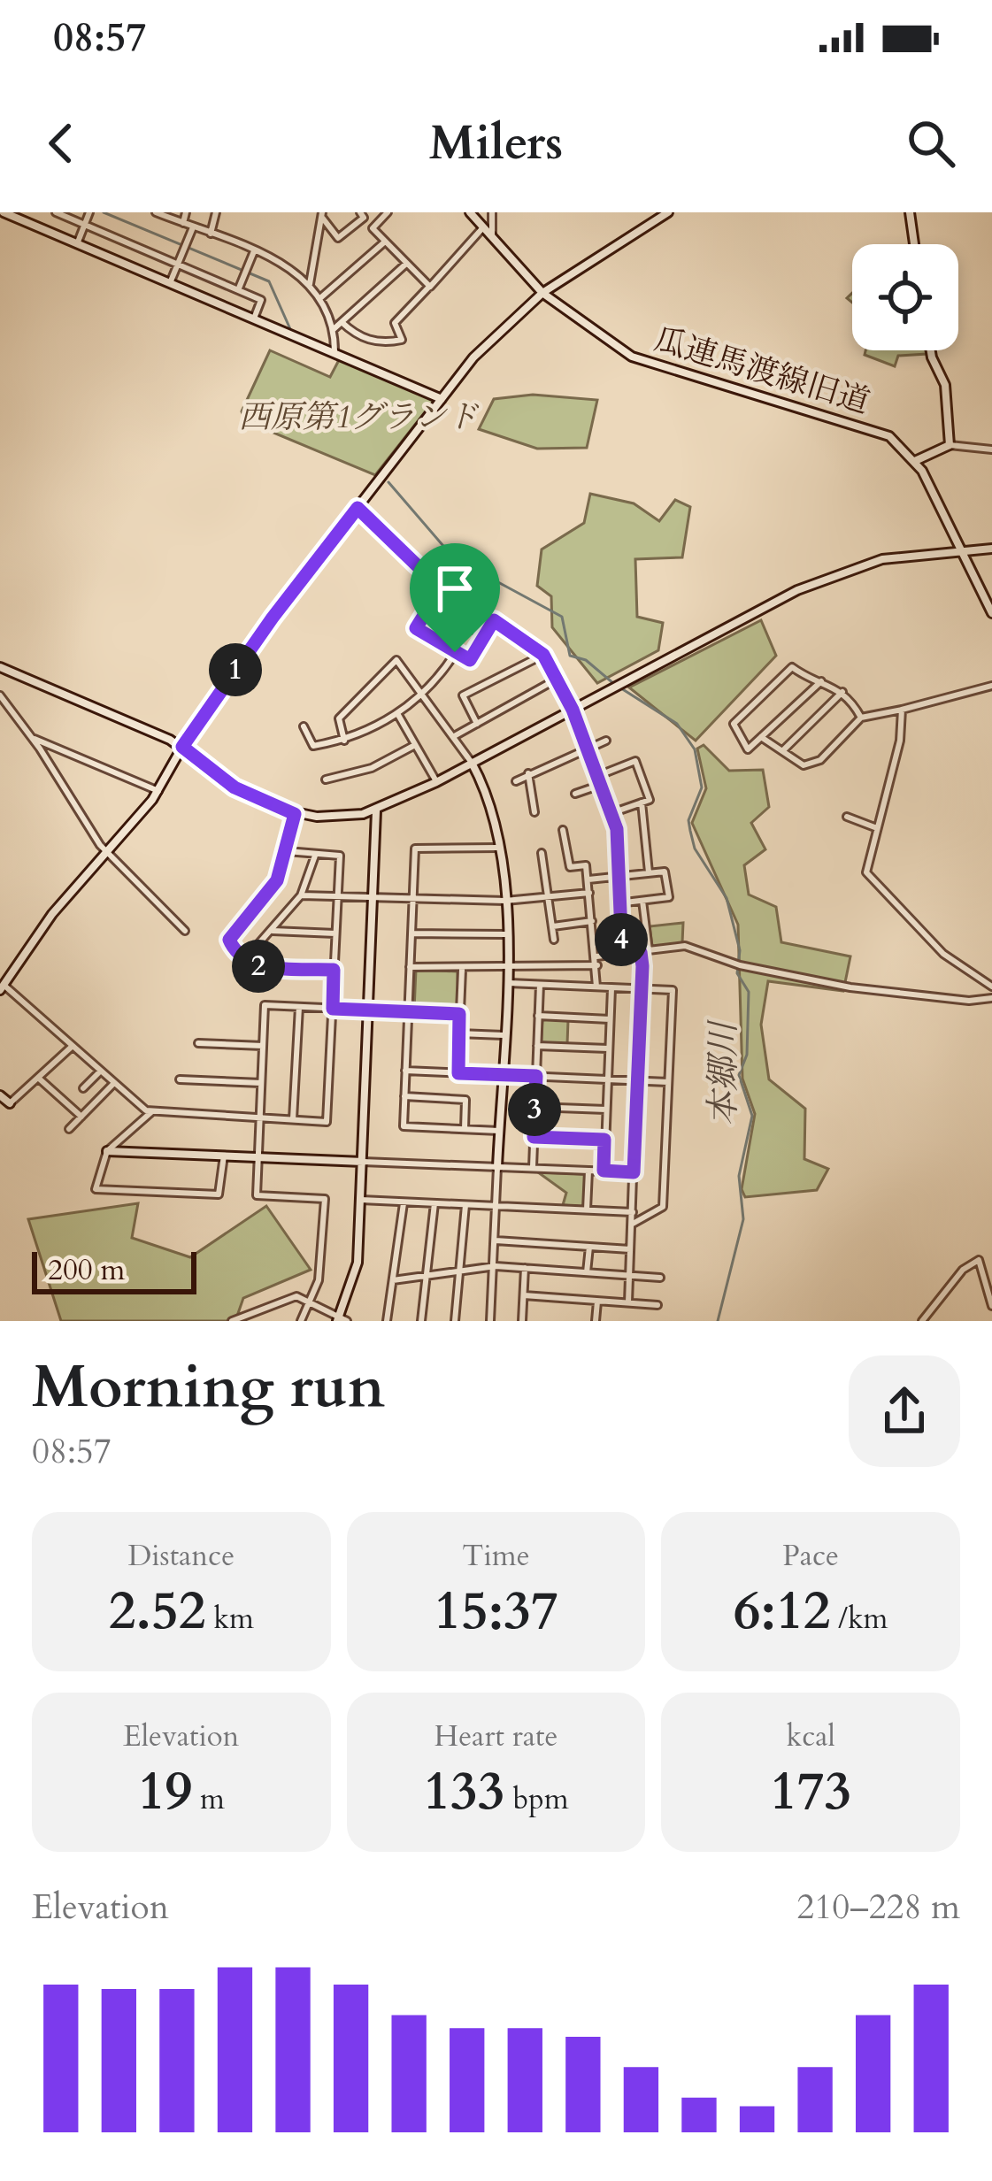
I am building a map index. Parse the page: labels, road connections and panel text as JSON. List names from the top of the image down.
{
  "streets": {
    "street": ["瓜連馬渡線旧道"]
  },
  "water": ["本郷川"],
  "parks": ["西原第1グランド"],
  "scale_bar": "200 m",
  "page": {
    "status": "08:57",
    "header": "Milers",
    "pins": [
      "1",
      "4",
      "2",
      "3"
    ],
    "scale": "200 m",
    "heading": ["Morning run", "08:57"],
    "stats": [
      ["Distance", "2.52 km"],
      ["Time", "15:37"],
      ["Pace", "6:12 /km"],
      ["Elevation", "19 m"],
      ["Heart rate", "133 bpm"],
      ["kcal", "173"]
    ],
    "chart": ["Elevation", "210–228 m"]
  }
}
